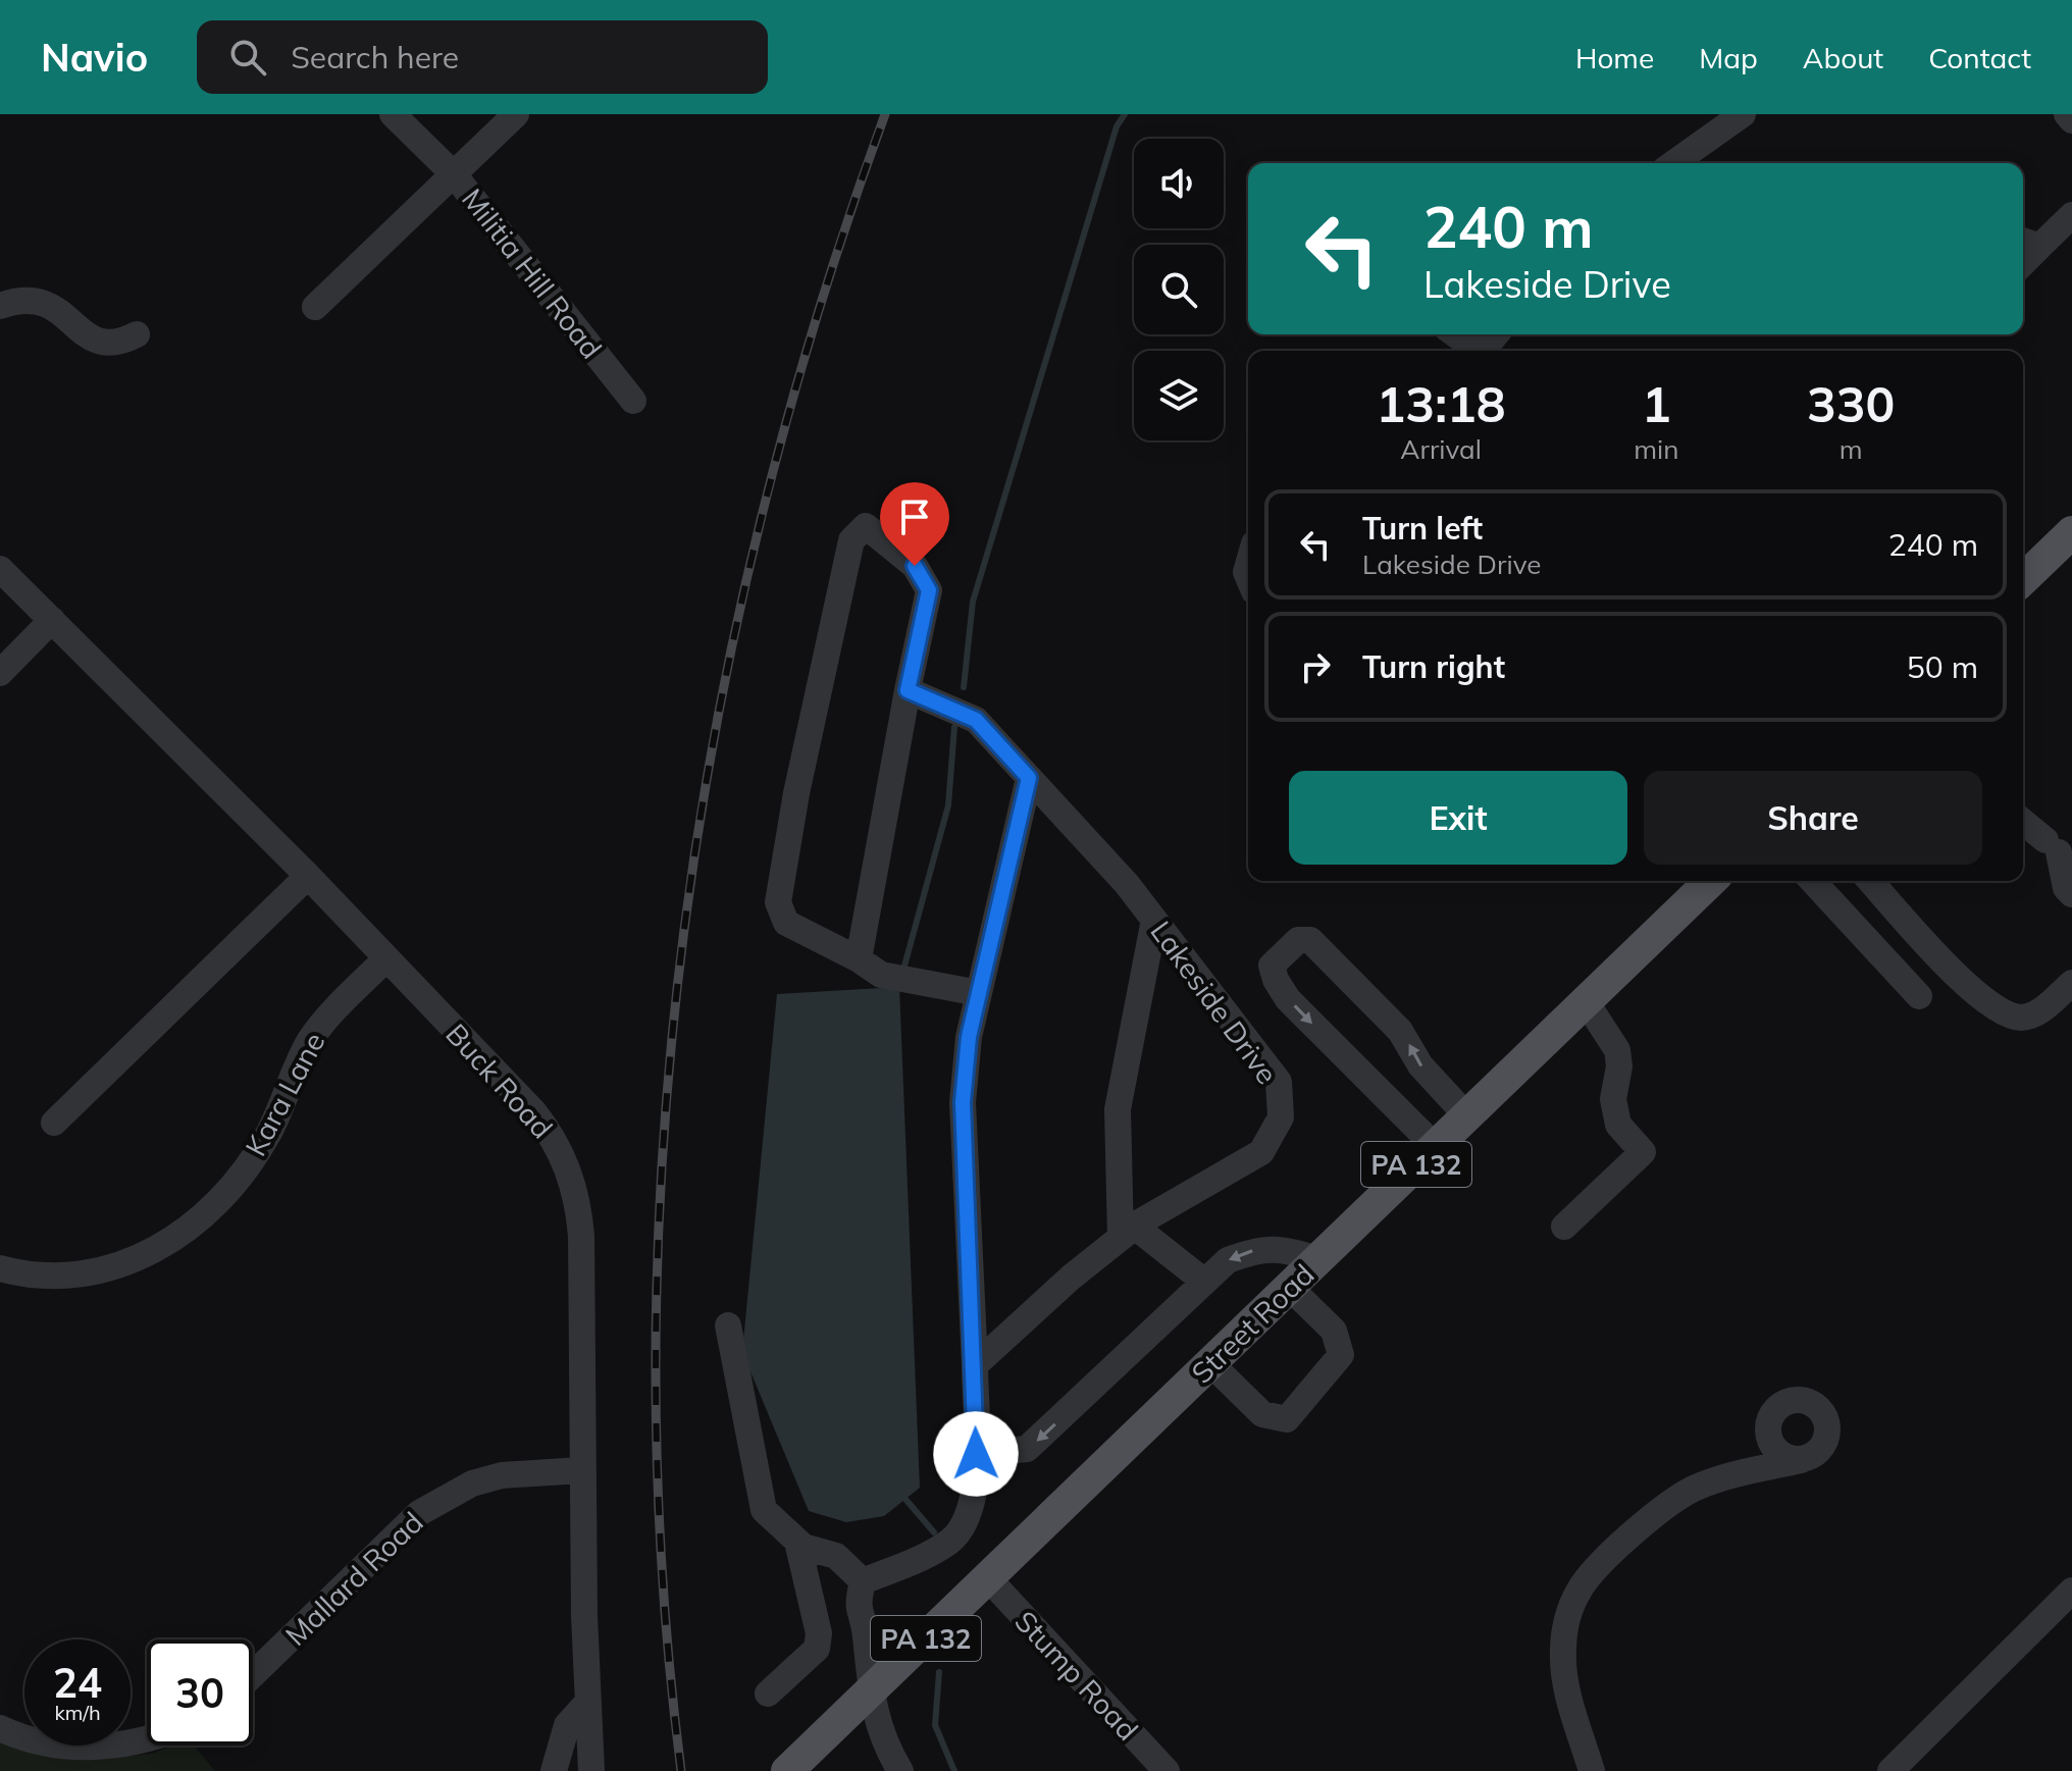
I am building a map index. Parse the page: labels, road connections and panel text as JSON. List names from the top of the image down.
{
  "streets": {
    "main road": ["PA 132", "Street Road"],
    "street": [
      "Militia Hill Road",
      "Lakeside Drive",
      "Buck Road",
      "Kara Lane",
      "Mallard Road",
      "Stump Road"
    ]
  },
  "crossings": [
    ["Buck Road", "Kara Lane"],
    ["Buck Road", "Mallard Road"],
    ["Street Road", "Stump Road"]
  ],
  "page": {
    "header": "Navio",
    "search": "Search here",
    "nav": [
      "Home",
      "Map",
      "About",
      "Contact"
    ],
    "turn": ["240 m", "Lakeside Drive"],
    "eta": [
      "13:18",
      "Arrival",
      "1",
      "min",
      "330",
      "m"
    ],
    "list": [
      {
        "name": "Turn left",
        "note": "Lakeside Drive",
        "value": "240 m"
      },
      {
        "name": "Turn right",
        "value": "50 m"
      }
    ],
    "buttons": ["Exit", "Share"],
    "speed": "24 km/h",
    "limit": "30"
  }
}
